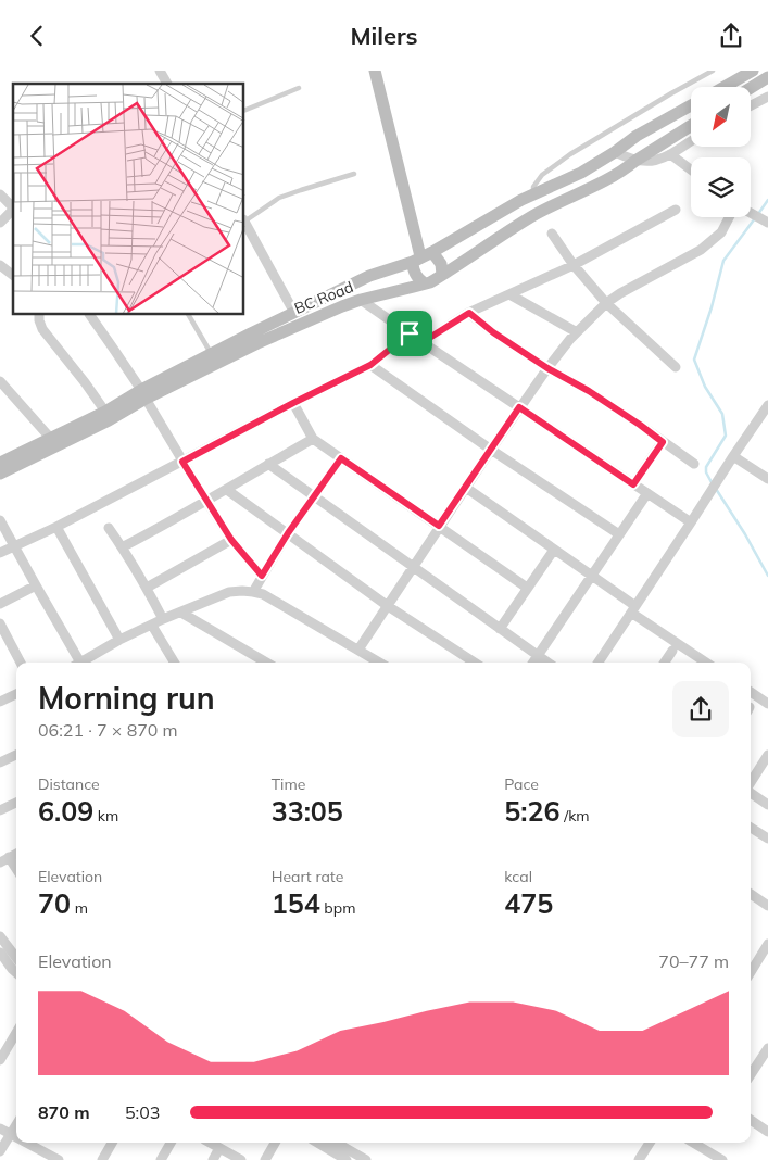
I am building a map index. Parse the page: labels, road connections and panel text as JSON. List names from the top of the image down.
{
  "streets": {
    "street": ["BC Road"]
  },
  "north": "bottom left",
  "page": {
    "header": "Milers",
    "heading": ["Morning run", "06:21 · 7 × 870 m"],
    "stats": [
      ["Distance", "6.09 km"],
      ["Time", "33:05"],
      ["Pace", "5:26 /km"],
      ["Elevation", "70 m"],
      ["Heart rate", "154 bpm"],
      ["kcal", "475"]
    ],
    "chart": ["Elevation", "70–77 m"],
    "list": [
      {
        "name": "870 m",
        "note": "5:03"
      }
    ]
  }
}
